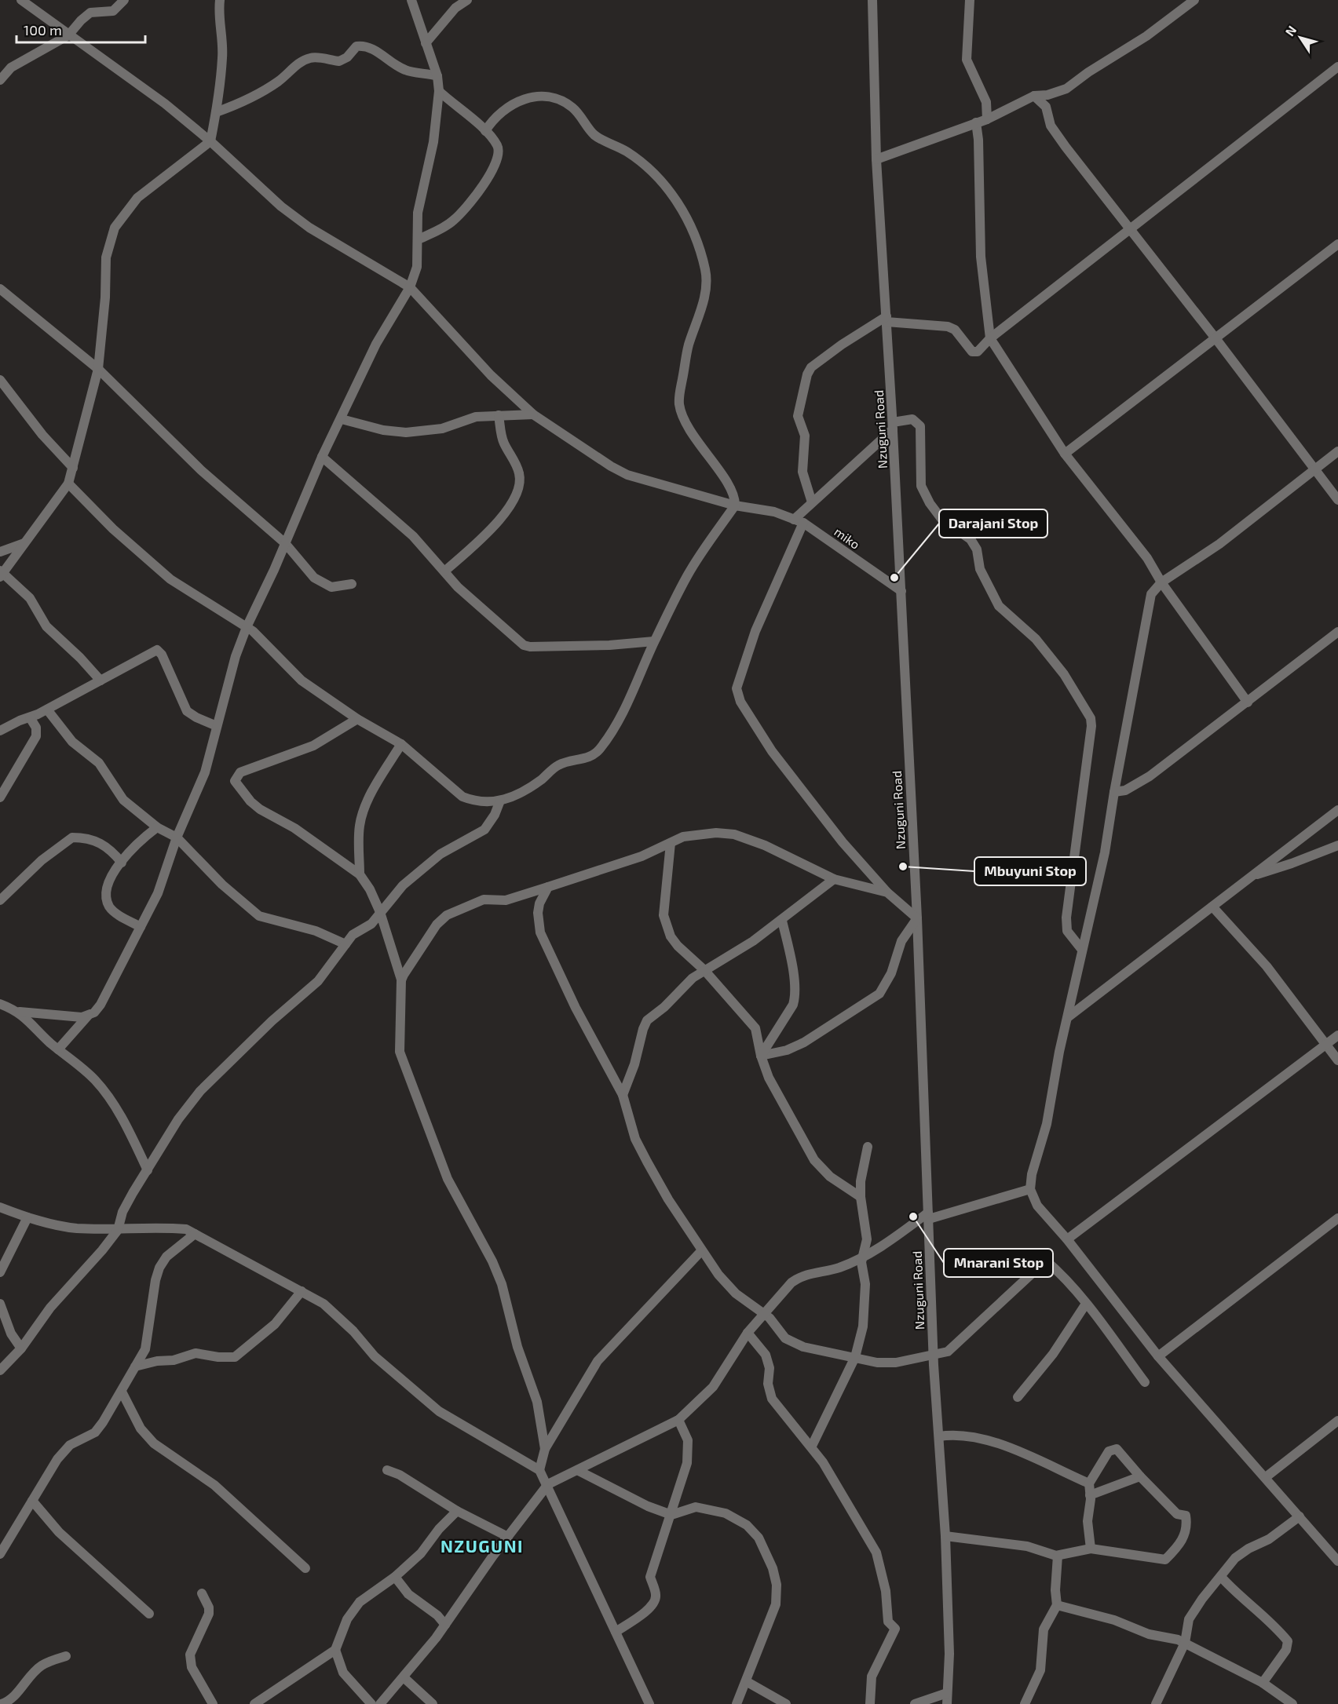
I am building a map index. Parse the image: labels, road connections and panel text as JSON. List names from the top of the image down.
{
  "streets": {
    "street": ["Nzuguni Road", "miko"]
  },
  "crossings": [
    ["Nzuguni Road", "miko"]
  ],
  "districts": ["NZUGUNI"],
  "places": ["Darajani Stop", "Mbuyuni Stop", "Mnarani Stop"],
  "scale_bar": "100 m",
  "north": "top left"
}
